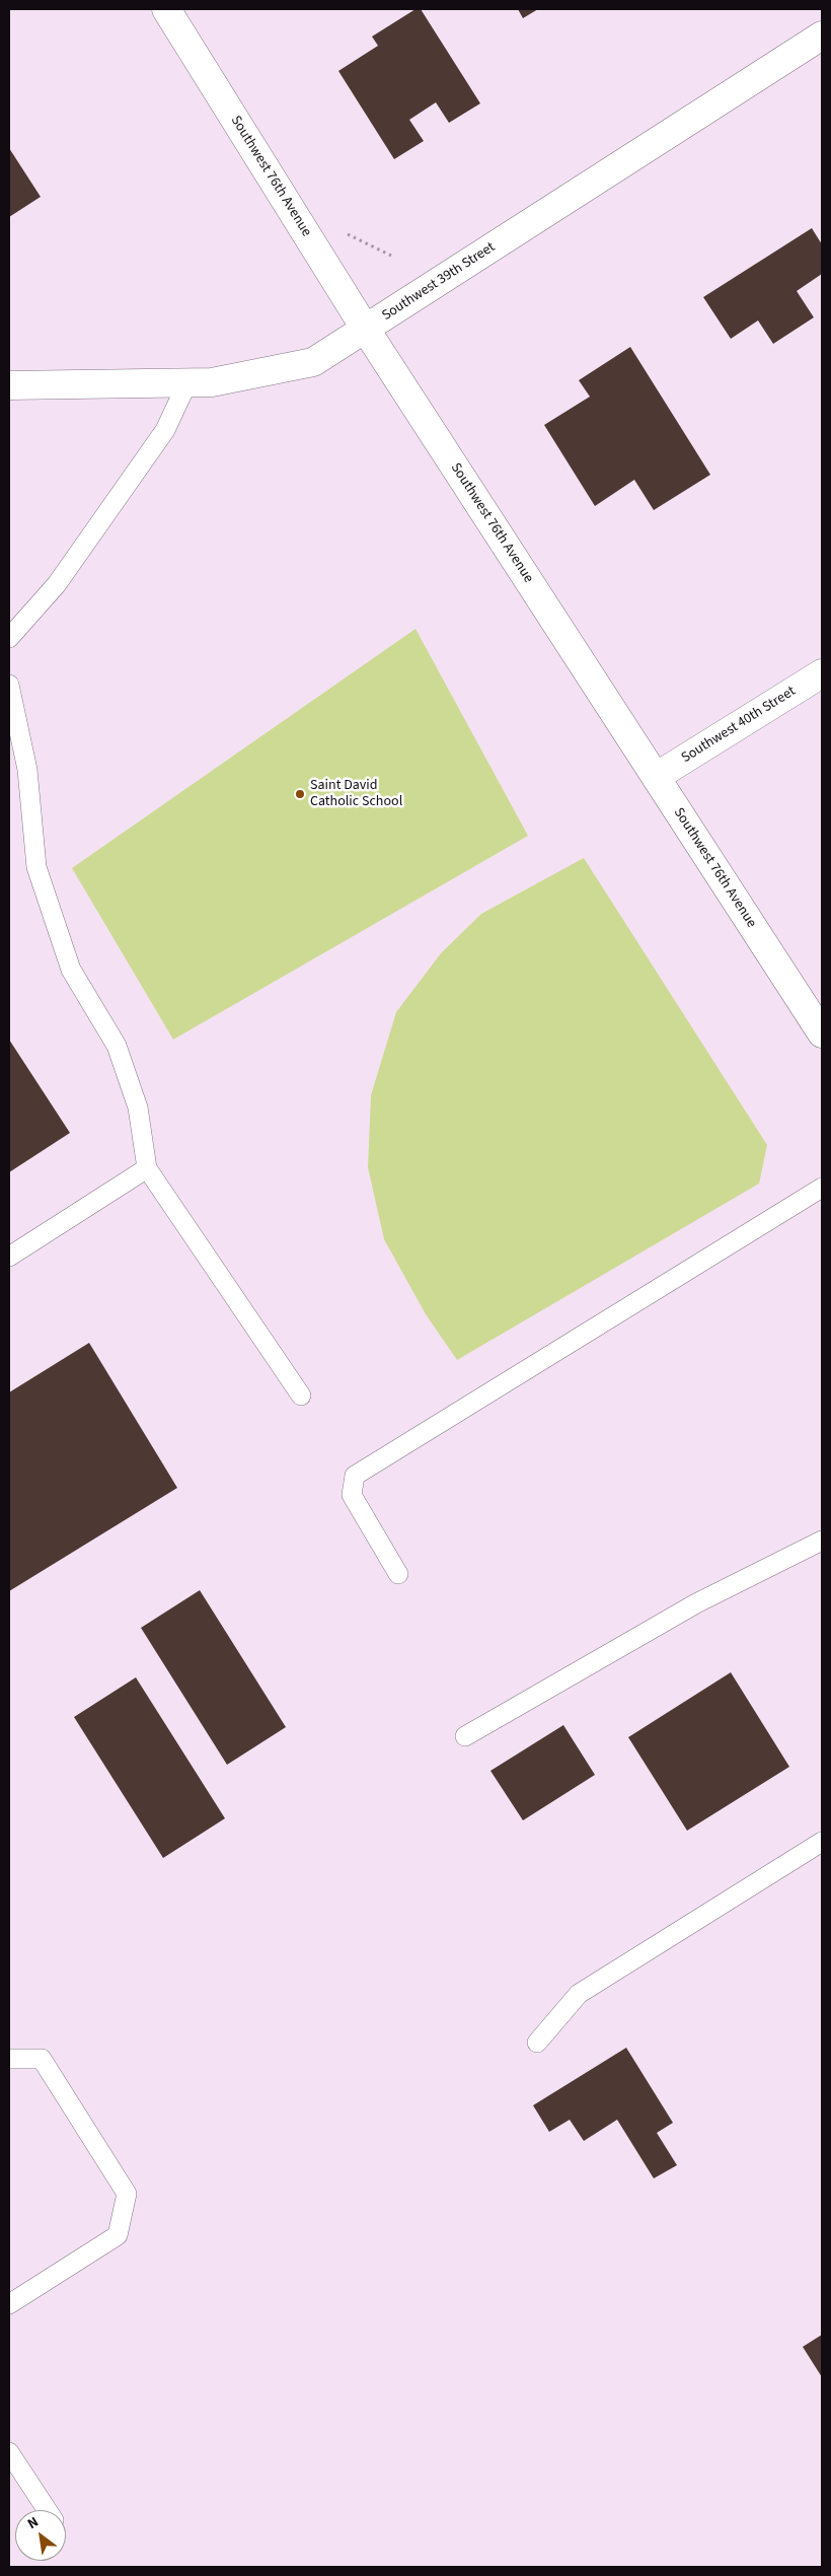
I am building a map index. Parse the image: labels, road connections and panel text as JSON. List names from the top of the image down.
{
  "streets": {
    "street": ["Southwest 76th Avenue", "Southwest 39th Street", "Southwest 40th Street"]
  },
  "crossings": [
    ["Southwest 76th Avenue", "Southwest 39th Street"],
    ["Southwest 76th Avenue", "Southwest 40th Street"]
  ],
  "places": ["Saint David Catholic School"],
  "north": "top left"
}
